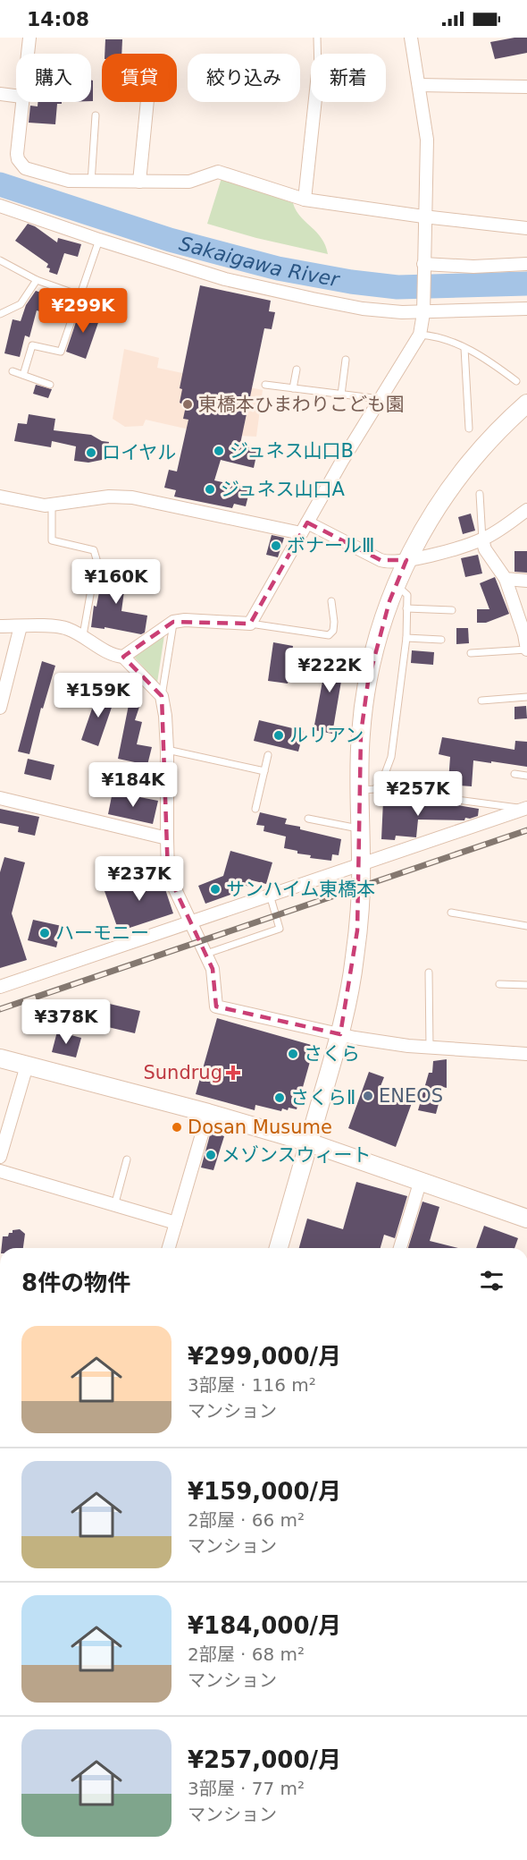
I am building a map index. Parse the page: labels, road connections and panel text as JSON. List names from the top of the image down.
{
  "water": ["Sakaigawa River"],
  "places": {
    "other": [
      "東橋本ひまわりこども園",
      "ジュネス山口B",
      "ロイヤル",
      "ジュネス山口A",
      "ボナールⅢ",
      "ルリアン",
      "サンハイム東橋本",
      "ハーモニー",
      "さくら",
      "ENEOS",
      "さくらⅡ",
      "Dosan Musume",
      "メゾンスウィート"
    ],
    "health": ["Sundrug"]
  },
  "page": {
    "status": "14:08",
    "chip": [
      "購入",
      "賃貸",
      "絞り込み",
      "新着"
    ],
    "price": [
      "¥299K",
      "¥160K",
      "¥222K",
      "¥159K",
      "¥184K",
      "¥257K",
      "¥237K",
      "¥378K"
    ],
    "heading": "8件の物件",
    "list": [
      {
        "name": "¥299,000/月",
        "note": "3部屋 · 116 m² · マンション"
      },
      {
        "name": "¥159,000/月",
        "note": "2部屋 · 66 m² · マンション"
      },
      {
        "name": "¥184,000/月",
        "note": "2部屋 · 68 m² · マンション"
      },
      {
        "name": "¥257,000/月",
        "note": "3部屋 · 77 m² · マンション"
      }
    ]
  }
}
